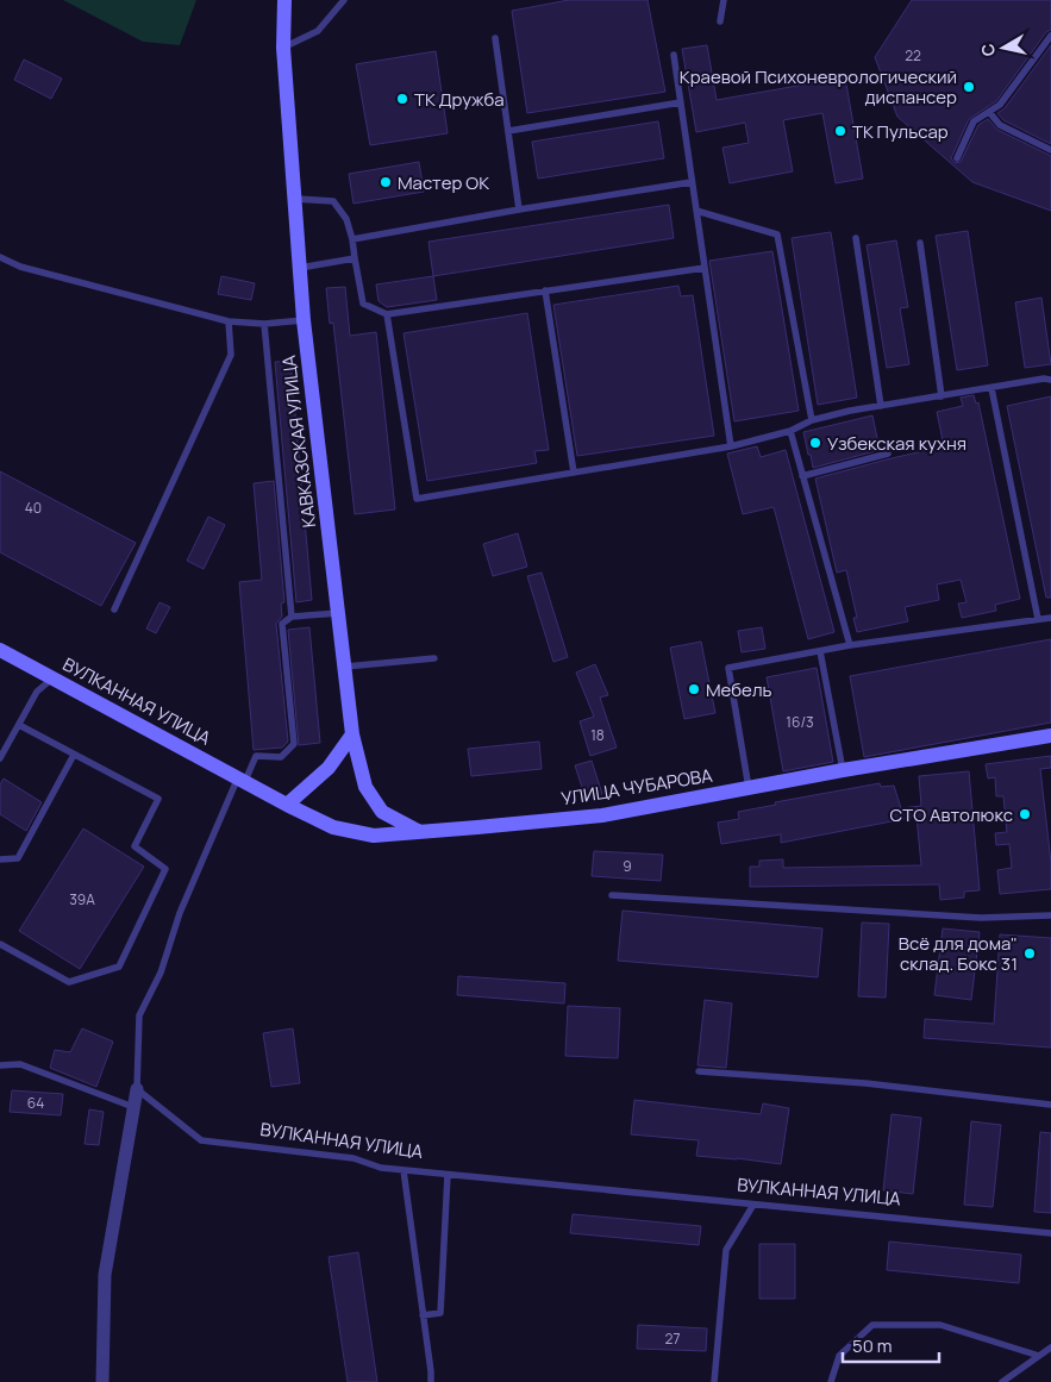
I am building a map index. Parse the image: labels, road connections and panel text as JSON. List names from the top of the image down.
{
  "streets": {
    "main road": ["КАВКАЗСКАЯ УЛИЦА", "ВУЛКАННАЯ УЛИЦА", "УЛИЦА ЧУБАРОВА"]
  },
  "crossings": [
    ["КАВКАЗСКАЯ УЛИЦА", "УЛИЦА ЧУБАРОВА"],
    ["ВУЛКАННАЯ УЛИЦА", "УЛИЦА ЧУБАРОВА"]
  ],
  "places": [
    "Краевой Психоневрологический диспансер",
    "ТК Дружба",
    "ТК Пульсар",
    "Мастер ОК",
    "Узбекская кухня",
    "Мебель",
    "СТО Автолюкс",
    "Всё для дома\" склад. Бокс 31"
  ],
  "house_numbers": [
    "22",
    "40",
    "16/3",
    "18",
    "9",
    "39А",
    "64",
    "27"
  ],
  "scale_bar": "50 m",
  "north": "left"
}
